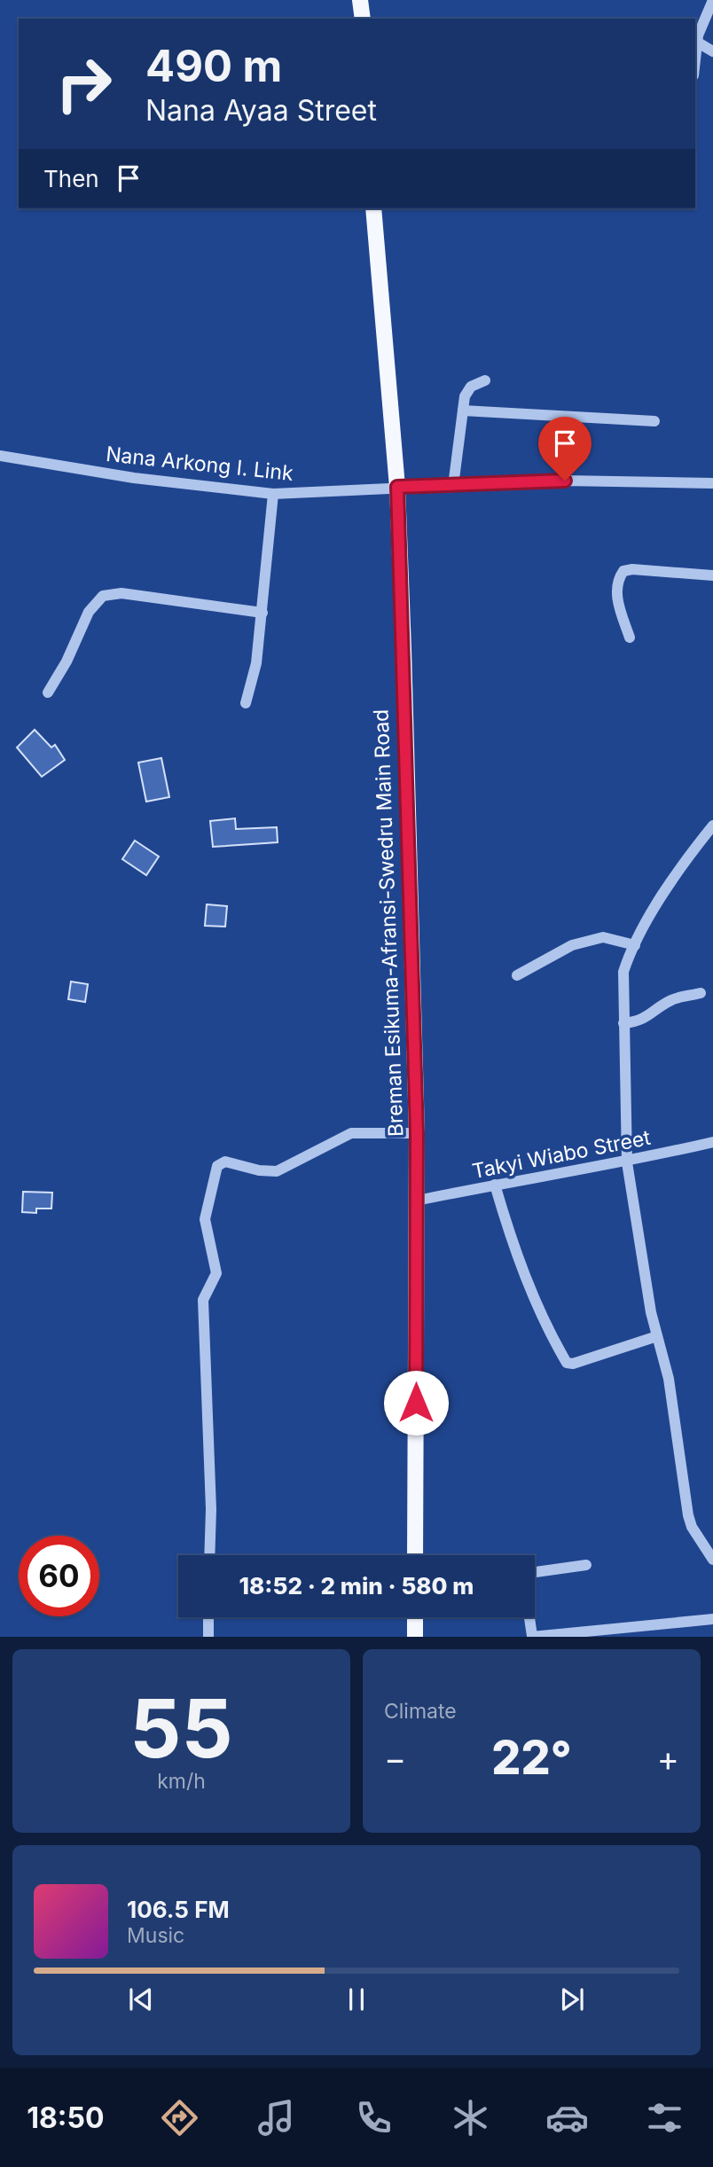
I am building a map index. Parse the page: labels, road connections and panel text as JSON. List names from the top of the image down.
{
  "streets": {
    "main road": ["Breman Esikuma-Afransi-Swedru Main Road"],
    "street": ["Nana Arkong I. Link", "Takyi Wiabo Street"]
  },
  "crossings": [
    ["Nana Arkong I. Link", "Breman Esikuma-Afransi-Swedru Main Road"],
    ["Breman Esikuma-Afransi-Swedru Main Road", "Takyi Wiabo Street"]
  ],
  "page": {
    "turn": ["490 m", "Nana Ayaa Street"],
    "then": "Then",
    "limit": "60",
    "trip": "18:52 · 2 min · 580 m",
    "tile": [
      ["55", "km/h"],
      "Climate"
    ],
    "heat": ["−", "22°", "+"],
    "song": ["106.5 FM", "Music"],
    "tabs": "18:50"
  }
}
